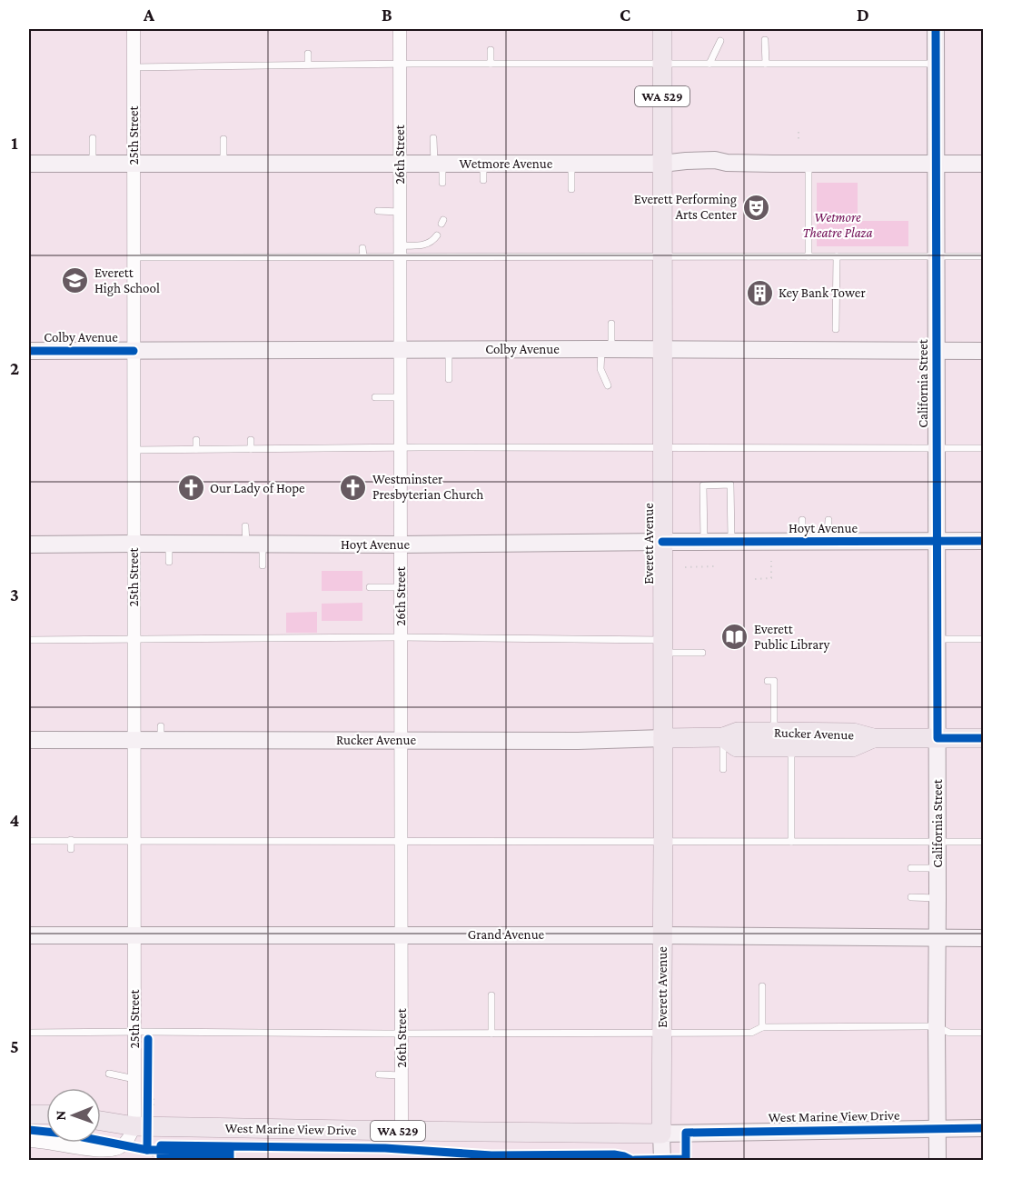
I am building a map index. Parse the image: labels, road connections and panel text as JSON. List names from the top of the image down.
{
  "streets": {
    "main road": [
      "WA 529",
      "Everett Avenue",
      "Rucker Avenue",
      "West Marine View Drive"
    ],
    "street": [
      "25th Street",
      "26th Street",
      "Wetmore Avenue",
      "Colby Avenue",
      "California Street",
      "Hoyt Avenue",
      "Grand Avenue"
    ]
  },
  "crossings": [
    ["25th Street", "Wetmore Avenue"],
    ["25th Street", "Colby Avenue"],
    ["25th Street", "Hoyt Avenue"],
    ["25th Street", "Rucker Avenue"],
    ["25th Street", "Grand Avenue"],
    ["25th Street", "West Marine View Drive"],
    ["26th Street", "Wetmore Avenue"],
    ["26th Street", "Colby Avenue"],
    ["26th Street", "Hoyt Avenue"],
    ["26th Street", "Rucker Avenue"],
    ["26th Street", "Grand Avenue"],
    ["26th Street", "West Marine View Drive"],
    ["Wetmore Avenue", "California Street"],
    ["Wetmore Avenue", "Everett Avenue"],
    ["Colby Avenue", "California Street"],
    ["Colby Avenue", "Everett Avenue"],
    ["California Street", "Hoyt Avenue"],
    ["California Street", "Rucker Avenue"],
    ["California Street", "Grand Avenue"],
    ["California Street", "West Marine View Drive"],
    ["Hoyt Avenue", "Everett Avenue"],
    ["Everett Avenue", "Rucker Avenue"],
    ["Everett Avenue", "Grand Avenue"],
    ["Everett Avenue", "West Marine View Drive"]
  ],
  "parks": ["Wetmore Theatre Plaza"],
  "places": {
    "theatre": ["Everett Performing Arts Center"],
    "school or university": ["Everett High School"],
    "building": ["Key Bank Tower"],
    "church": ["Westminster Presbyterian Church", "Our Lady of Hope"],
    "library": ["Everett Public Library"]
  },
  "north": "left",
  "grid": {
    "columns": [
      "A",
      "B",
      "C",
      "D"
    ],
    "rows": [
      "1",
      "2",
      "3",
      "4",
      "5"
    ]
  }
}
